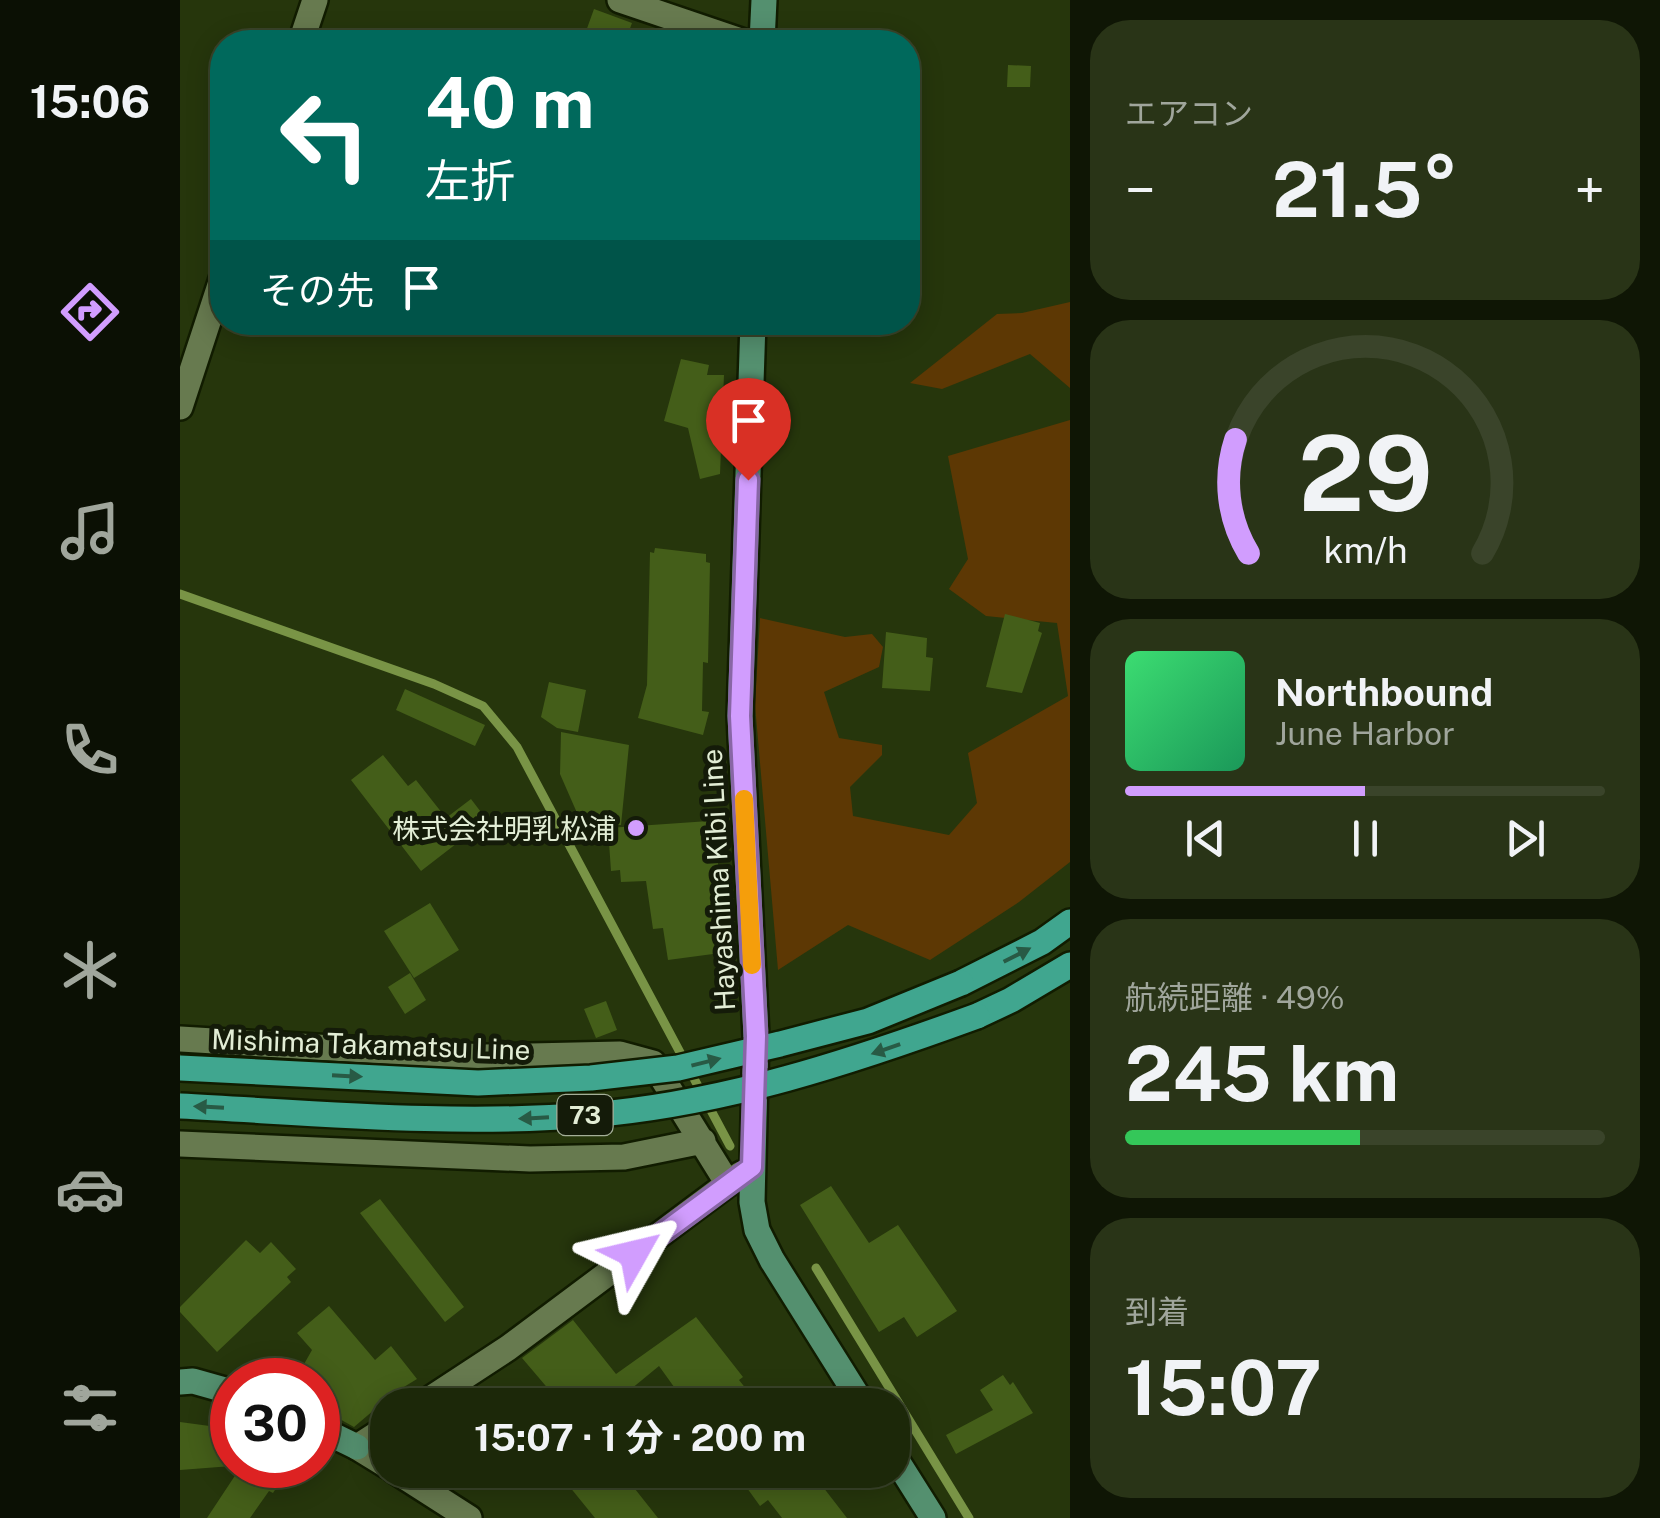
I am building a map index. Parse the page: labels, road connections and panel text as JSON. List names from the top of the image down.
{
  "streets": {
    "main road": ["Hayashima Kibi Line", "Mishima Takamatsu Line", "73"]
  },
  "places": ["株式会社明乳松浦"],
  "page": {
    "tabs": "15:06",
    "tile": [
      "エアコン",
      ["航続距離 · 49%", "245 km"],
      ["到着", "15:07"]
    ],
    "turn": ["40 m", "左折"],
    "heat": ["−", "21.5°", "+"],
    "then": "その先",
    "song": ["Northbound", "June Harbor"],
    "limit": "30",
    "trip": "15:07 · 1 分 · 200 m",
    "gauge": ["29", "km/h"]
  }
}
